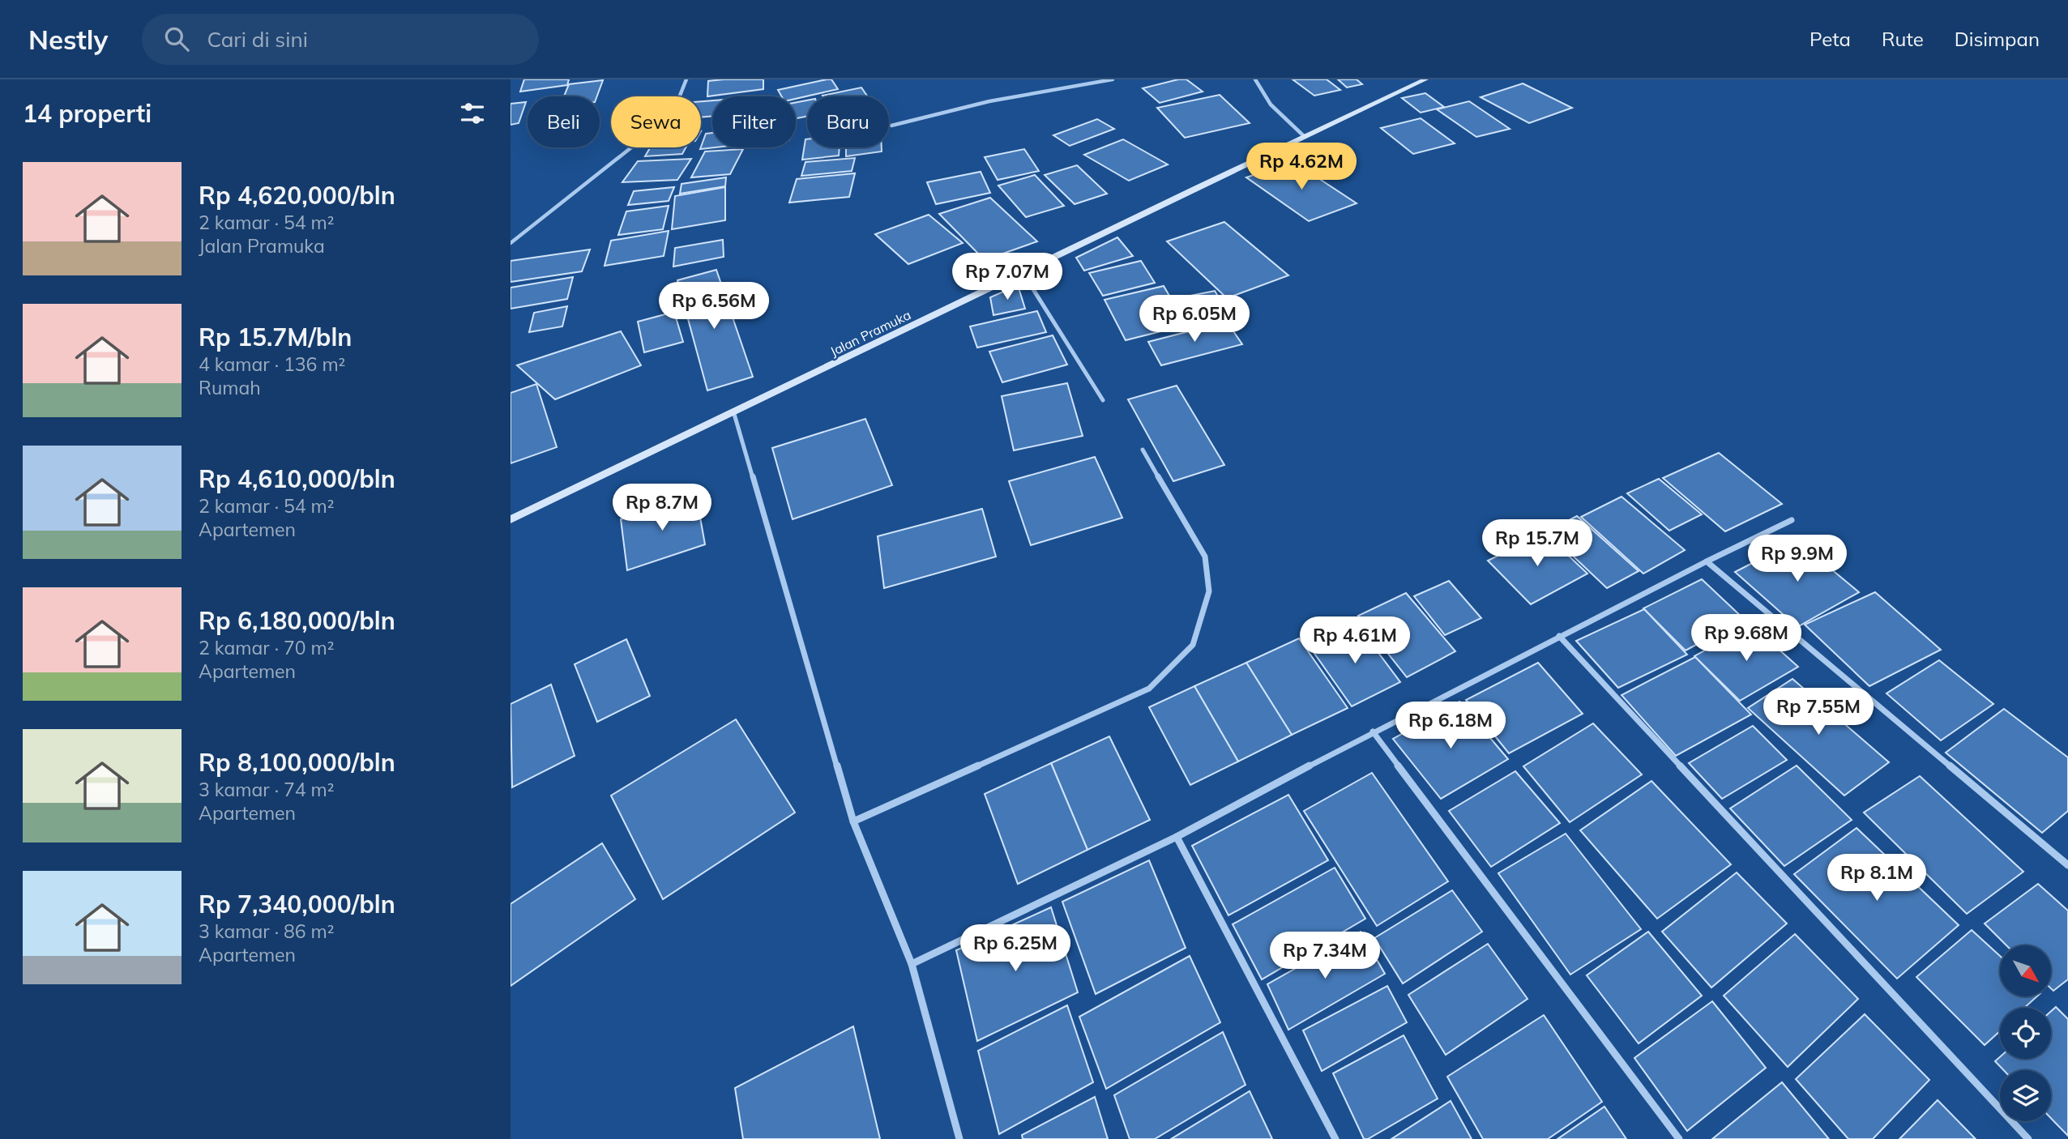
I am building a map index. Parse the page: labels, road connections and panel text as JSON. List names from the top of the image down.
{
  "streets": {
    "street": ["Jalan Pramuka"]
  },
  "north": "bottom right",
  "page": {
    "header": "Nestly",
    "search": "Cari di sini",
    "nav": ["Peta", "Rute", "Disimpan"],
    "heading": "14 properti",
    "chip": [
      "Beli",
      "Sewa",
      "Filter",
      "Baru"
    ],
    "price": [
      "Rp 4.62M",
      "Rp 7.07M",
      "Rp 6.56M",
      "Rp 6.05M",
      "Rp 8.7M",
      "Rp 15.7M",
      "Rp 9.9M",
      "Rp 9.68M",
      "Rp 4.61M",
      "Rp 7.55M",
      "Rp 6.18M",
      "Rp 8.1M",
      "Rp 6.25M",
      "Rp 7.34M"
    ],
    "list": [
      {
        "name": "Rp 4,620,000/bln",
        "note": "2 kamar · 54 m² · Jalan Pramuka"
      },
      {
        "name": "Rp 15.7M/bln",
        "note": "4 kamar · 136 m² · Rumah"
      },
      {
        "name": "Rp 4,610,000/bln",
        "note": "2 kamar · 54 m² · Apartemen"
      },
      {
        "name": "Rp 6,180,000/bln",
        "note": "2 kamar · 70 m² · Apartemen"
      },
      {
        "name": "Rp 8,100,000/bln",
        "note": "3 kamar · 74 m² · Apartemen"
      },
      {
        "name": "Rp 7,340,000/bln",
        "note": "3 kamar · 86 m² · Apartemen"
      }
    ]
  }
}
